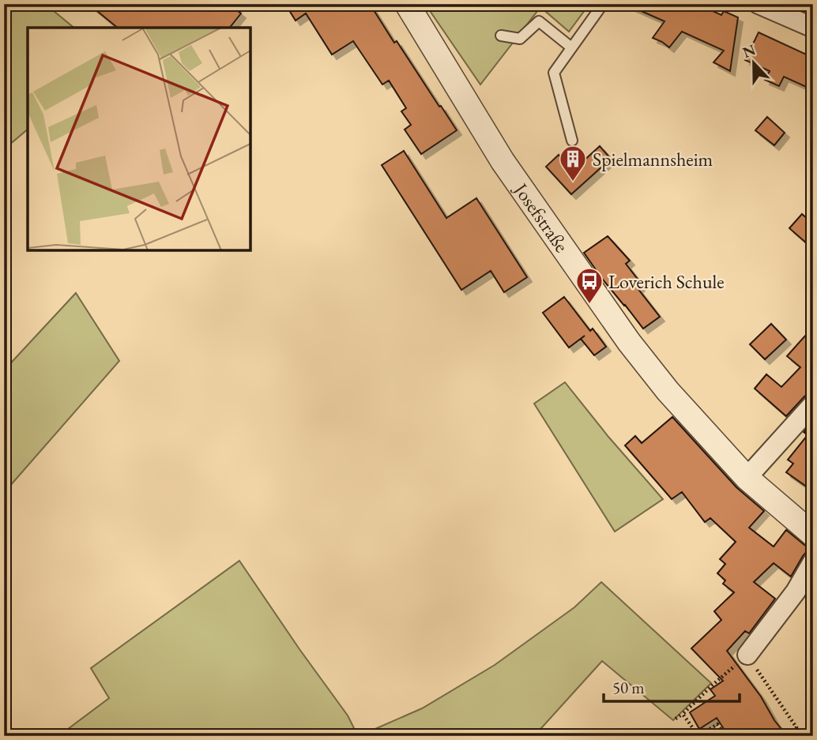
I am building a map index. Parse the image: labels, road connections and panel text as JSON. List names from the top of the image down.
{
  "streets": {
    "street": ["Josefstraße"]
  },
  "places": {
    "building": ["Spielmannsheim"],
    "bus stop": ["Loverich Schule"]
  },
  "scale_bar": "50 m",
  "north": "top"
}
